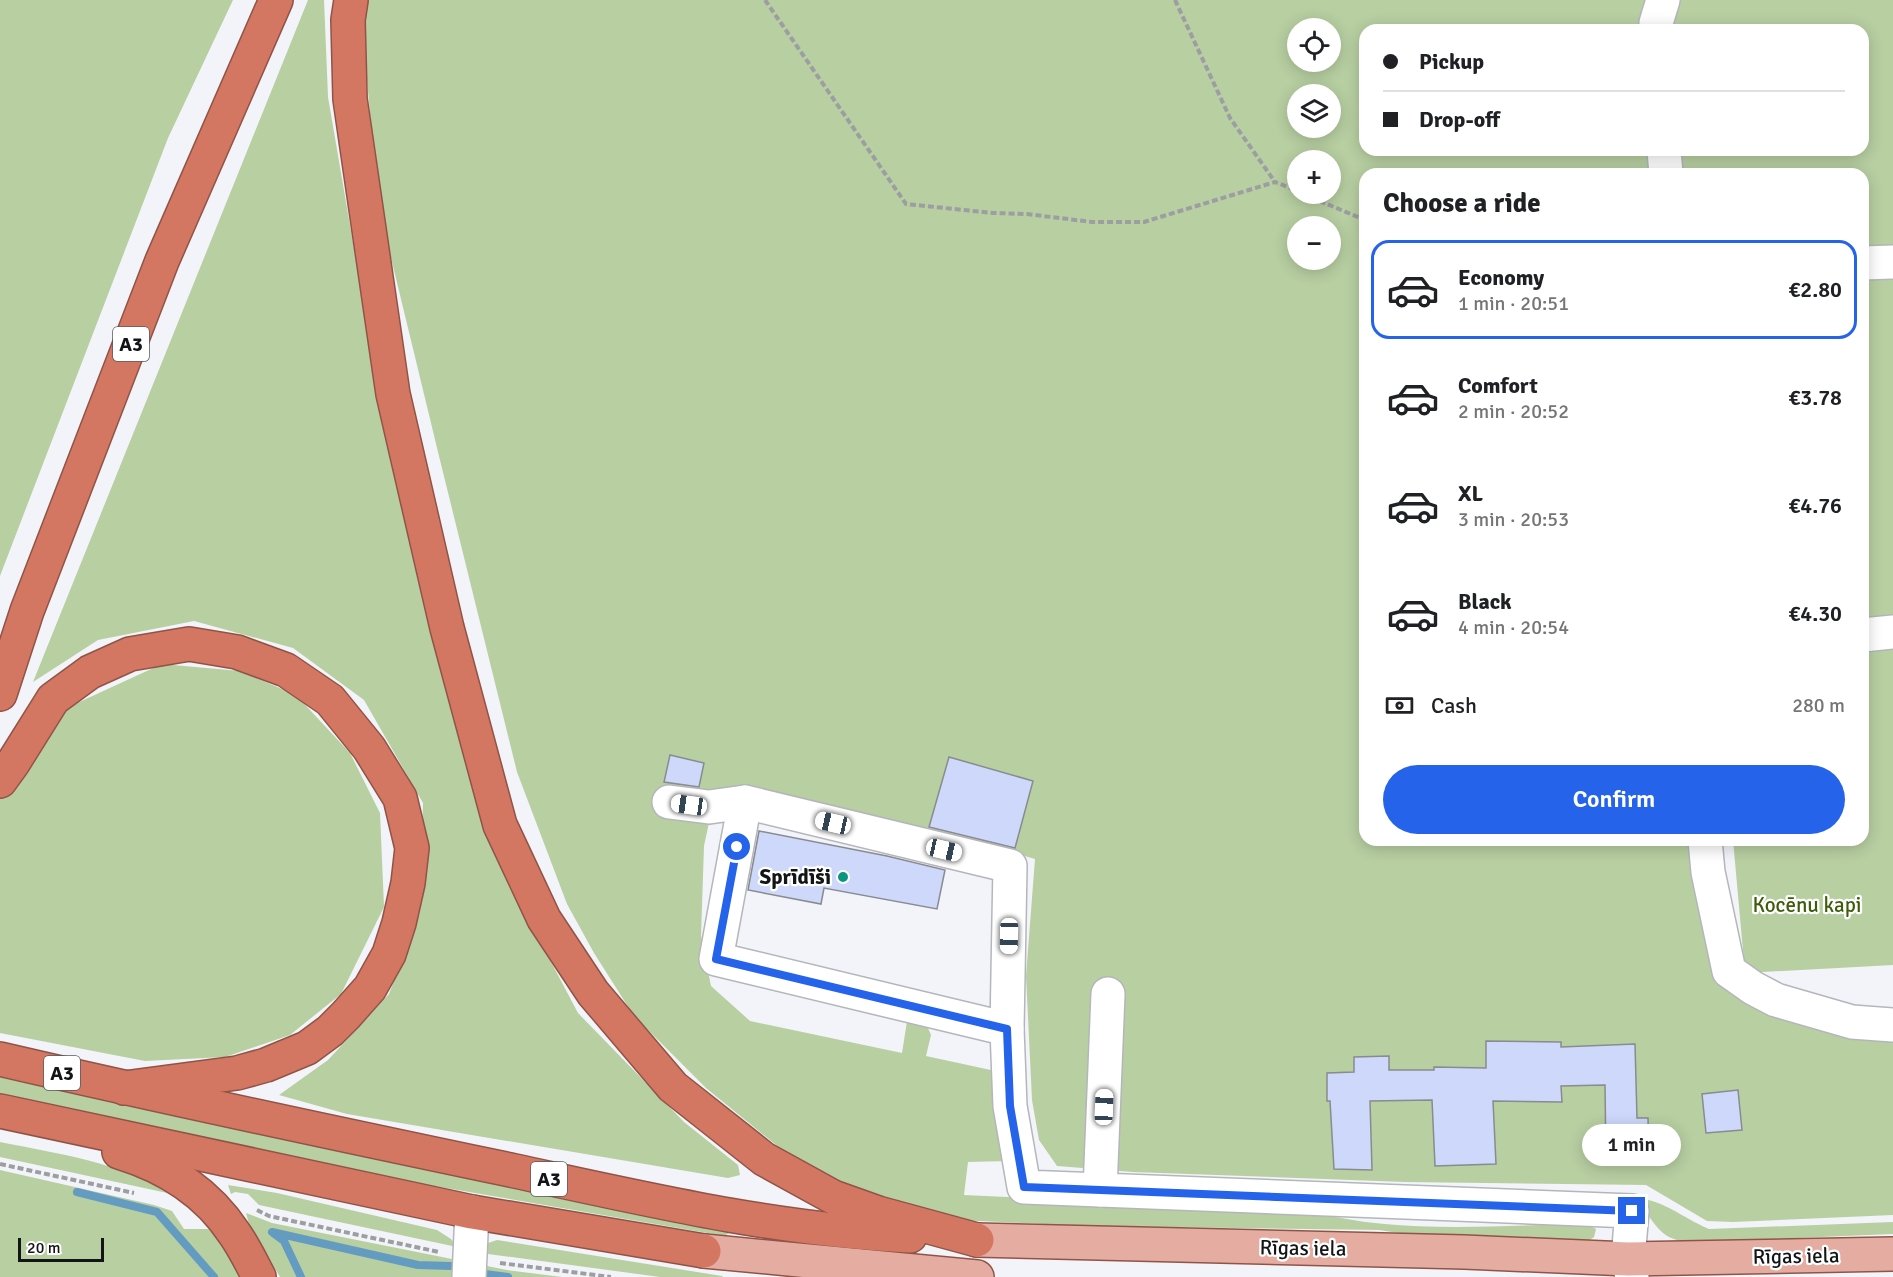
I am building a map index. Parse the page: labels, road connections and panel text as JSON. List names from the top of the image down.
{
  "streets": {
    "highway": ["A3"],
    "main road": ["Rīgas iela"]
  },
  "crossings": [
    ["A3", "Rīgas iela"]
  ],
  "parks": ["Kocēnu kapi"],
  "places": ["Sprīdīši"],
  "scale_bar": "20 m",
  "page": {
    "map_buttons": ["+", "−"],
    "banner": ["Pickup", "Drop-off"],
    "heading": "Choose a ride",
    "list": [
      {
        "name": "Economy",
        "note": "1 min · 20:51",
        "value": "€2.80"
      },
      {
        "name": "Comfort",
        "note": "2 min · 20:52",
        "value": "€3.78"
      },
      {
        "name": "XL",
        "note": "3 min · 20:53",
        "value": "€4.76"
      },
      {
        "name": "Black",
        "note": "4 min · 20:54",
        "value": "€4.30"
      }
    ],
    "pay": ["Cash", "280 m"],
    "buttons": "Confirm",
    "bubble": "1 min",
    "scale": "20 m"
  }
}
